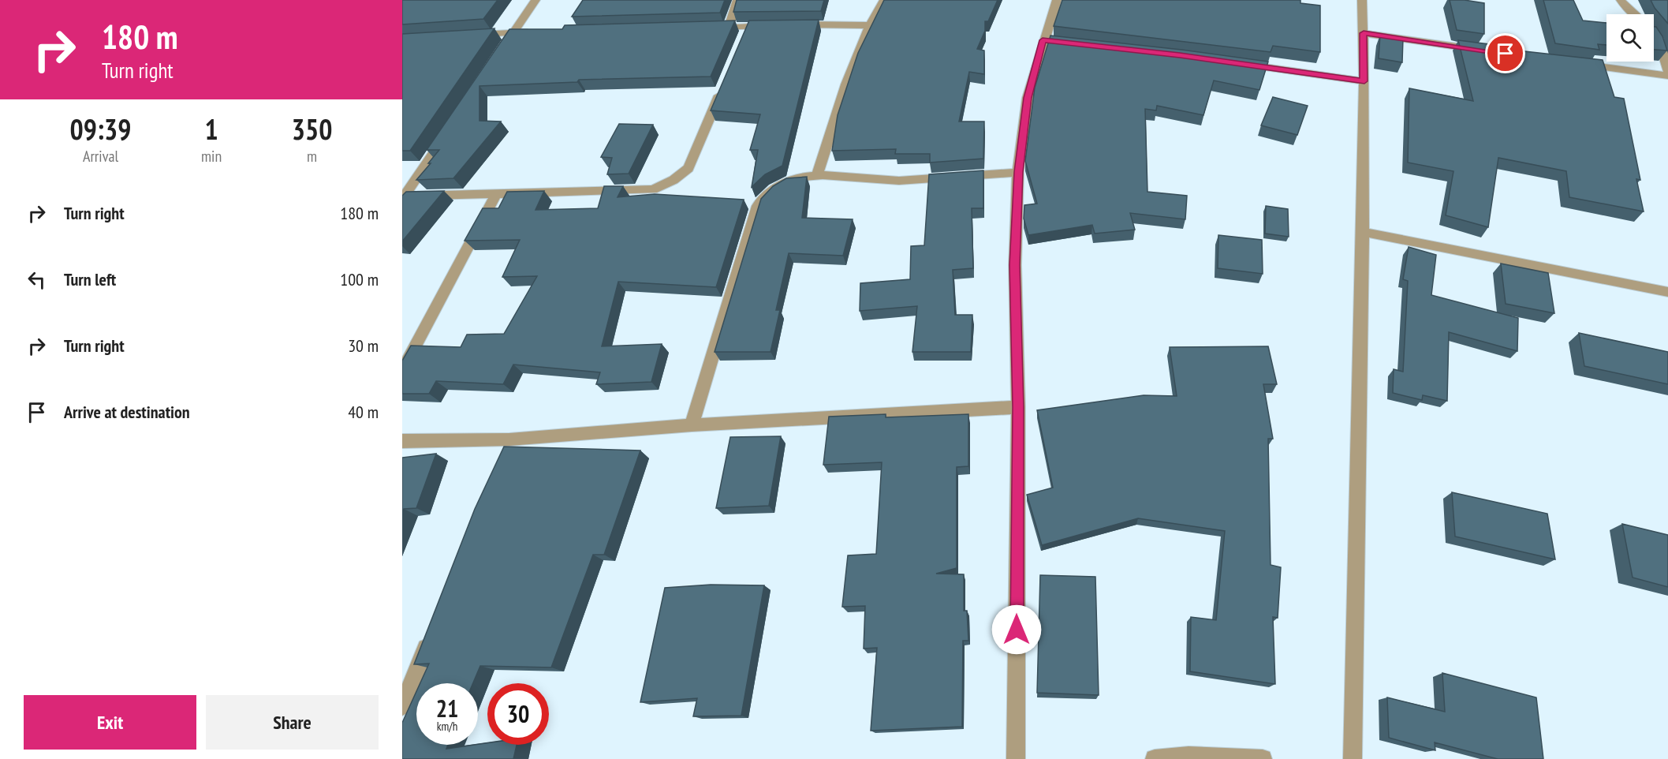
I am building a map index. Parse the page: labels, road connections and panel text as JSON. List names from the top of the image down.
{
  "page": {
    "turn": ["180 m", "Turn right"],
    "eta": [
      "09:39",
      "Arrival",
      "1",
      "min",
      "350",
      "m"
    ],
    "list": [
      {
        "name": "Turn right",
        "value": "180 m"
      },
      {
        "name": "Turn left",
        "value": "100 m"
      },
      {
        "name": "Turn right",
        "value": "30 m"
      },
      {
        "name": "Arrive at destination",
        "value": "40 m"
      }
    ],
    "speed": "21 km/h",
    "limit": "30",
    "buttons": ["Exit", "Share"]
  }
}
